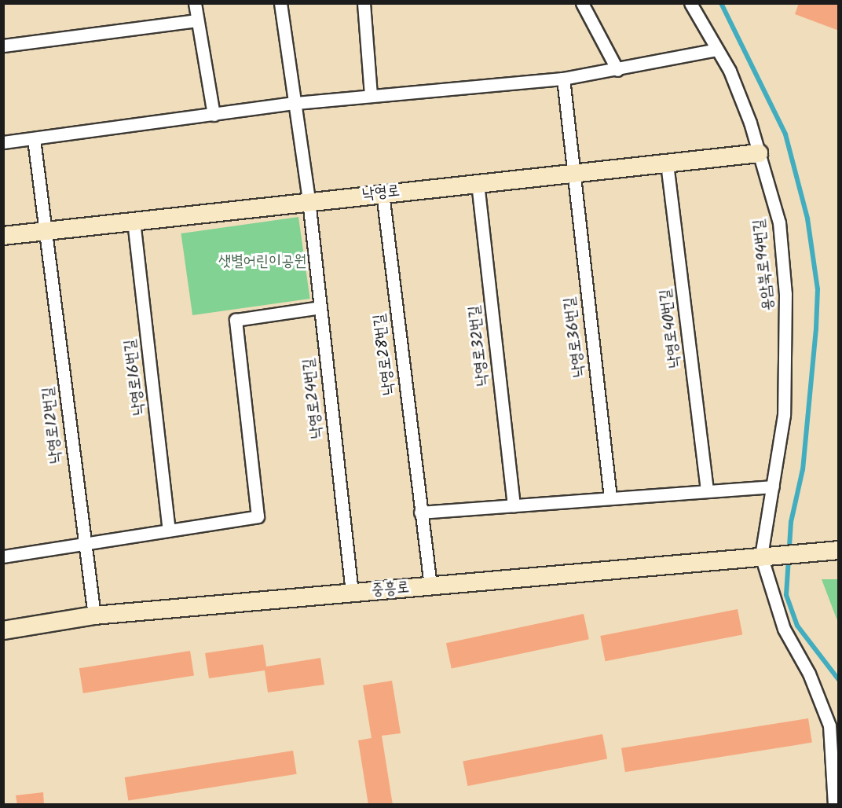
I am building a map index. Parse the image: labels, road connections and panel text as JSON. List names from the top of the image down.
{
  "streets": {
    "street": [
      "낙영로",
      "용암북로94번길",
      "낙영로40번길",
      "낙영로36번길",
      "낙영로32번길",
      "낙영로28번길",
      "낙영로16번길",
      "낙영로24번길",
      "낙영로12번길",
      "중흥로"
    ]
  },
  "crossings": [
    ["낙영로", "용암북로94번길"],
    ["낙영로", "낙영로40번길"],
    ["낙영로", "낙영로36번길"],
    ["낙영로", "낙영로32번길"],
    ["낙영로", "낙영로28번길"],
    ["낙영로", "낙영로16번길"],
    ["낙영로", "낙영로24번길"],
    ["낙영로", "낙영로12번길"],
    ["용암북로94번길", "중흥로"],
    ["낙영로28번길", "중흥로"],
    ["낙영로24번길", "중흥로"],
    ["낙영로12번길", "중흥로"]
  ],
  "parks": ["샛별어린이공원"]
}
